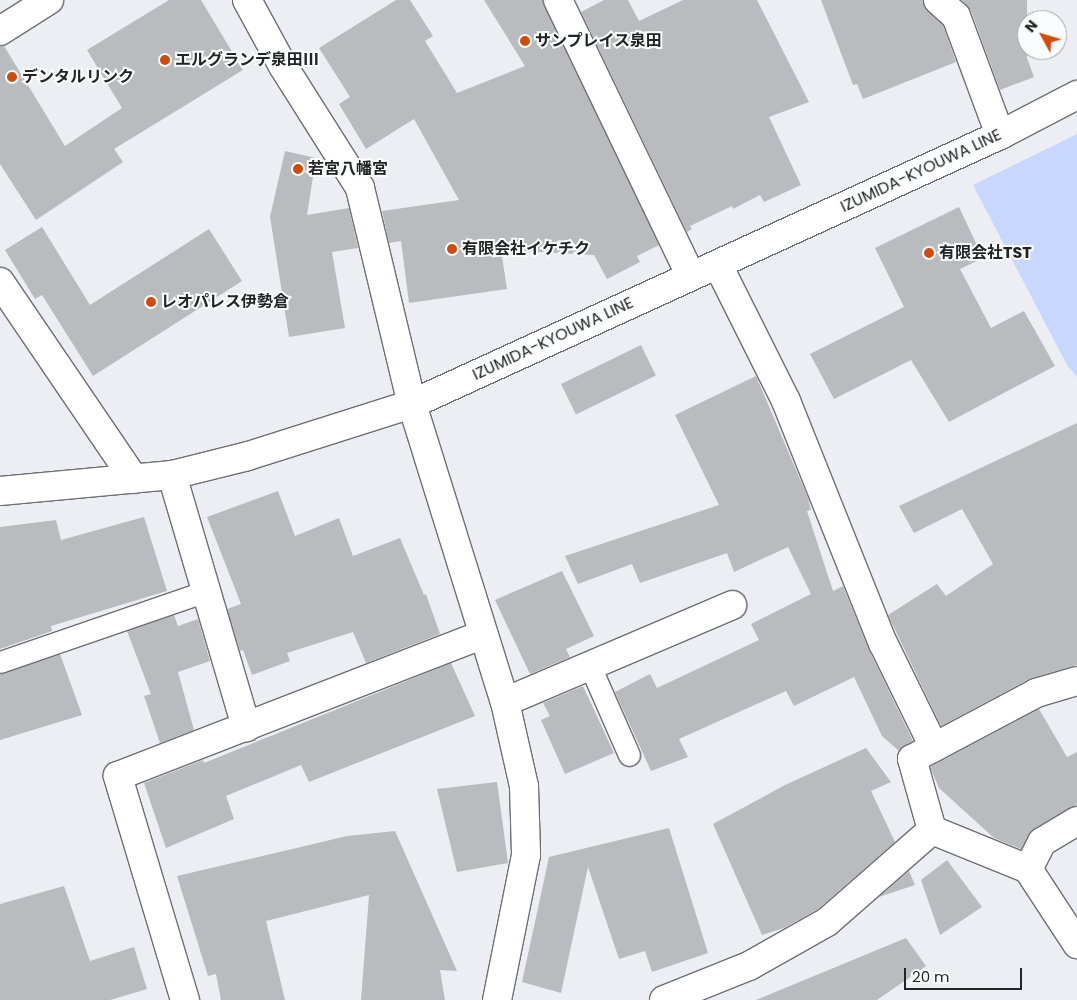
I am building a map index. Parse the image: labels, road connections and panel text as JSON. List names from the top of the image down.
{
  "streets": {
    "street": ["IZUMIDA-KYOUWA LINE"]
  },
  "places": [
    "サンプレイス泉田",
    "エルグランデ泉田Ⅲ",
    "デンタルリンク",
    "若宮八幡宮",
    "有限会社イケチク",
    "有限会社TST",
    "レオパレス伊勢倉"
  ],
  "scale_bar": "20 m",
  "north": "top left"
}
